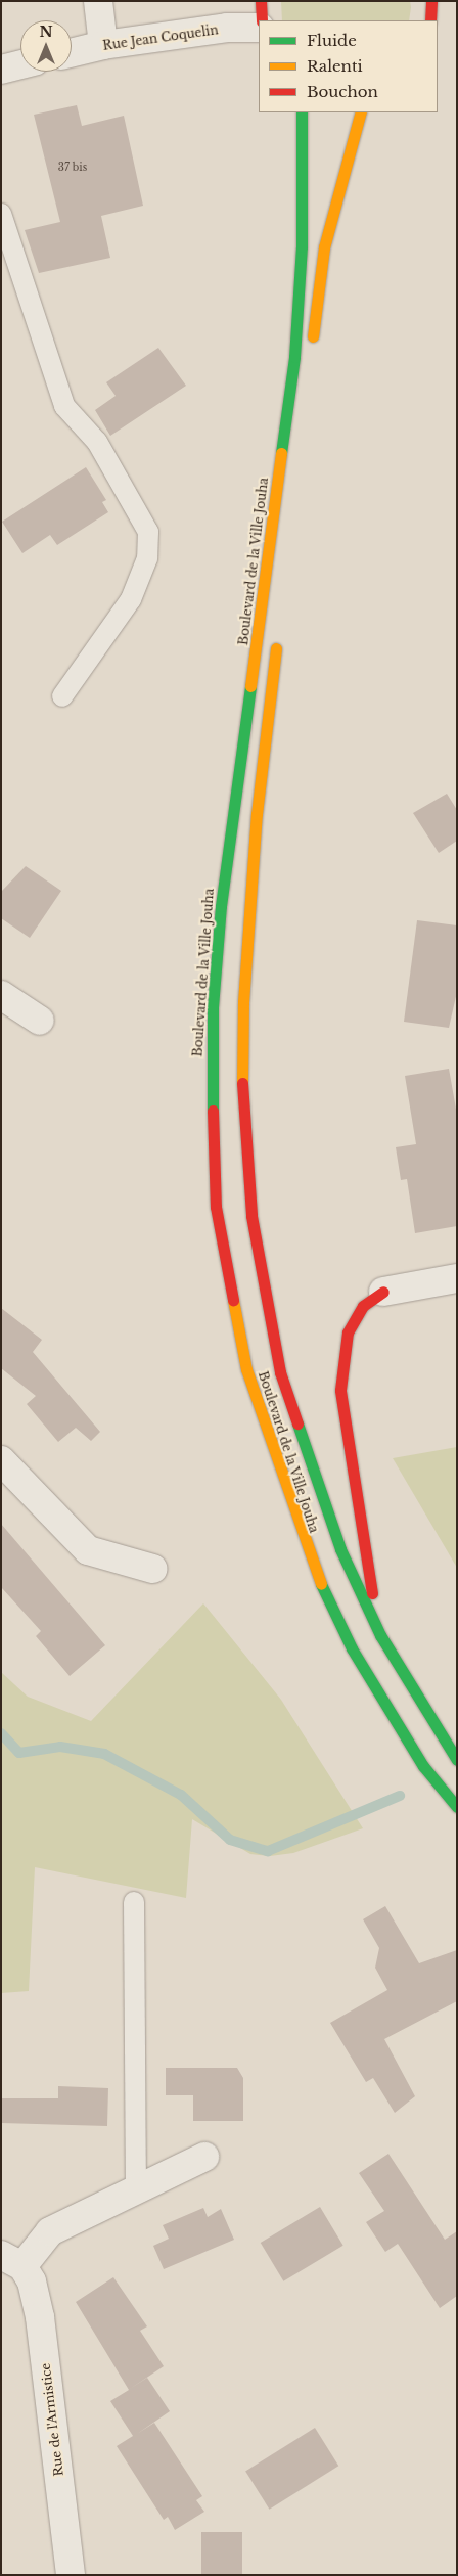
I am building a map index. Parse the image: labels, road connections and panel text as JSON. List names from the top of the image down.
{
  "streets": {
    "main road": ["Boulevard de la Ville Jouha"],
    "street": ["Rue Jean Coquelin", "Rue de l'Armistice"]
  },
  "house_numbers": ["37 bis"],
  "legend": ["Fluide", "Ralenti", "Bouchon"],
  "north": "top"
}
